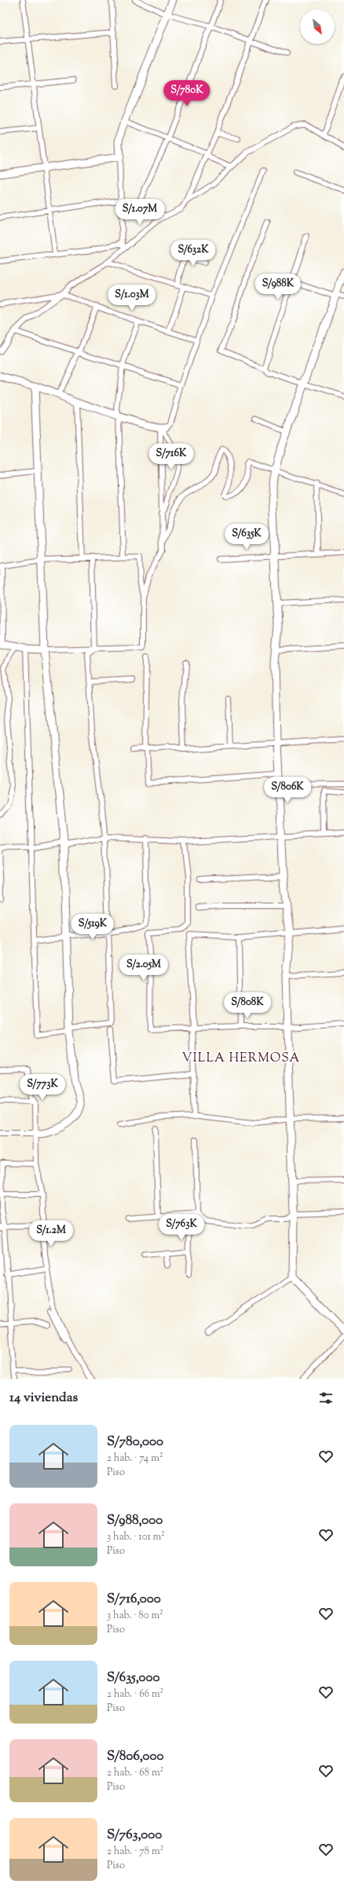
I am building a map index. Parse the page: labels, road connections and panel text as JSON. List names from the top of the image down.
{
  "districts": ["VILLA HERMOSA"],
  "north": "bottom right",
  "page": {
    "price": [
      "S/780K",
      "S/1.07M",
      "S/632K",
      "S/988K",
      "S/1.03M",
      "S/716K",
      "S/635K",
      "S/806K",
      "S/519K",
      "S/2.05M",
      "S/808K",
      "S/773K",
      "S/763K",
      "S/1.2M"
    ],
    "heading": "14 viviendas",
    "list": [
      {
        "name": "S/780,000",
        "note": "2 hab. · 74 m² · Piso"
      },
      {
        "name": "S/988,000",
        "note": "3 hab. · 101 m² · Piso"
      },
      {
        "name": "S/716,000",
        "note": "3 hab. · 80 m² · Piso"
      },
      {
        "name": "S/635,000",
        "note": "2 hab. · 66 m² · Piso"
      },
      {
        "name": "S/806,000",
        "note": "2 hab. · 68 m² · Piso"
      },
      {
        "name": "S/763,000",
        "note": "2 hab. · 78 m² · Piso"
      }
    ]
  }
}
